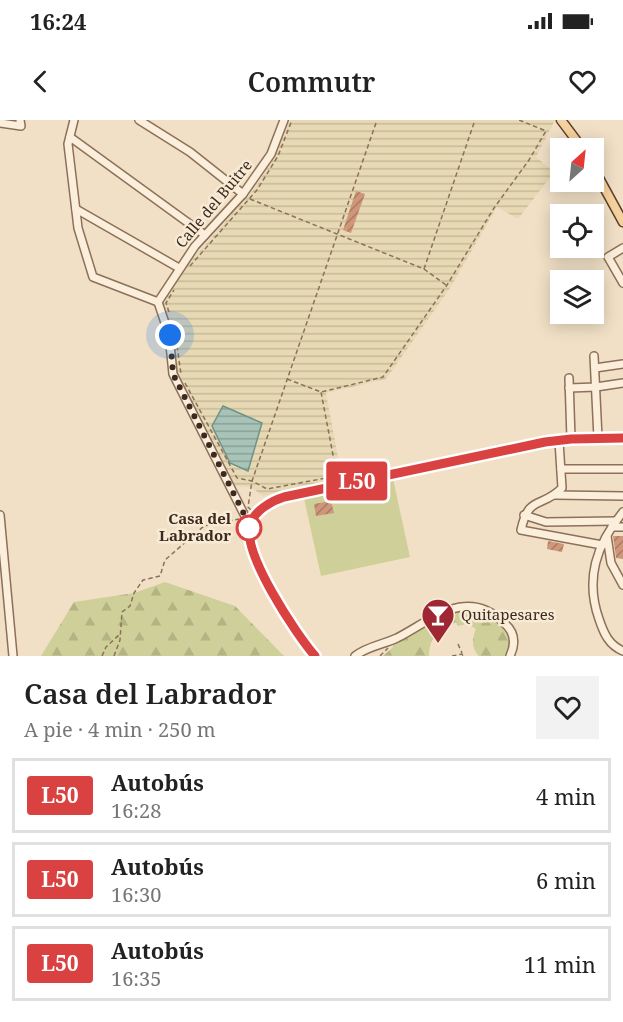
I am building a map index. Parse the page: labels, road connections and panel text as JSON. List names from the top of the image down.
{
  "streets": {
    "street": ["Calle del Buitre"]
  },
  "places": {
    "other": ["Casa del Labrador"],
    "bar": ["Quitapesares"]
  },
  "lines": ["bus line L50"],
  "north": "top right",
  "page": {
    "status": "16:24",
    "header": "Commutr",
    "on_map": "L50",
    "heading": ["Casa del Labrador", "A pie · 4 min · 250 m"],
    "list": [
      {
        "mark": "L50",
        "name": "Autobús",
        "note": "16:28",
        "value": "4 min"
      },
      {
        "mark": "L50",
        "name": "Autobús",
        "note": "16:30",
        "value": "6 min"
      },
      {
        "mark": "L50",
        "name": "Autobús",
        "note": "16:35",
        "value": "11 min"
      }
    ]
  }
}
